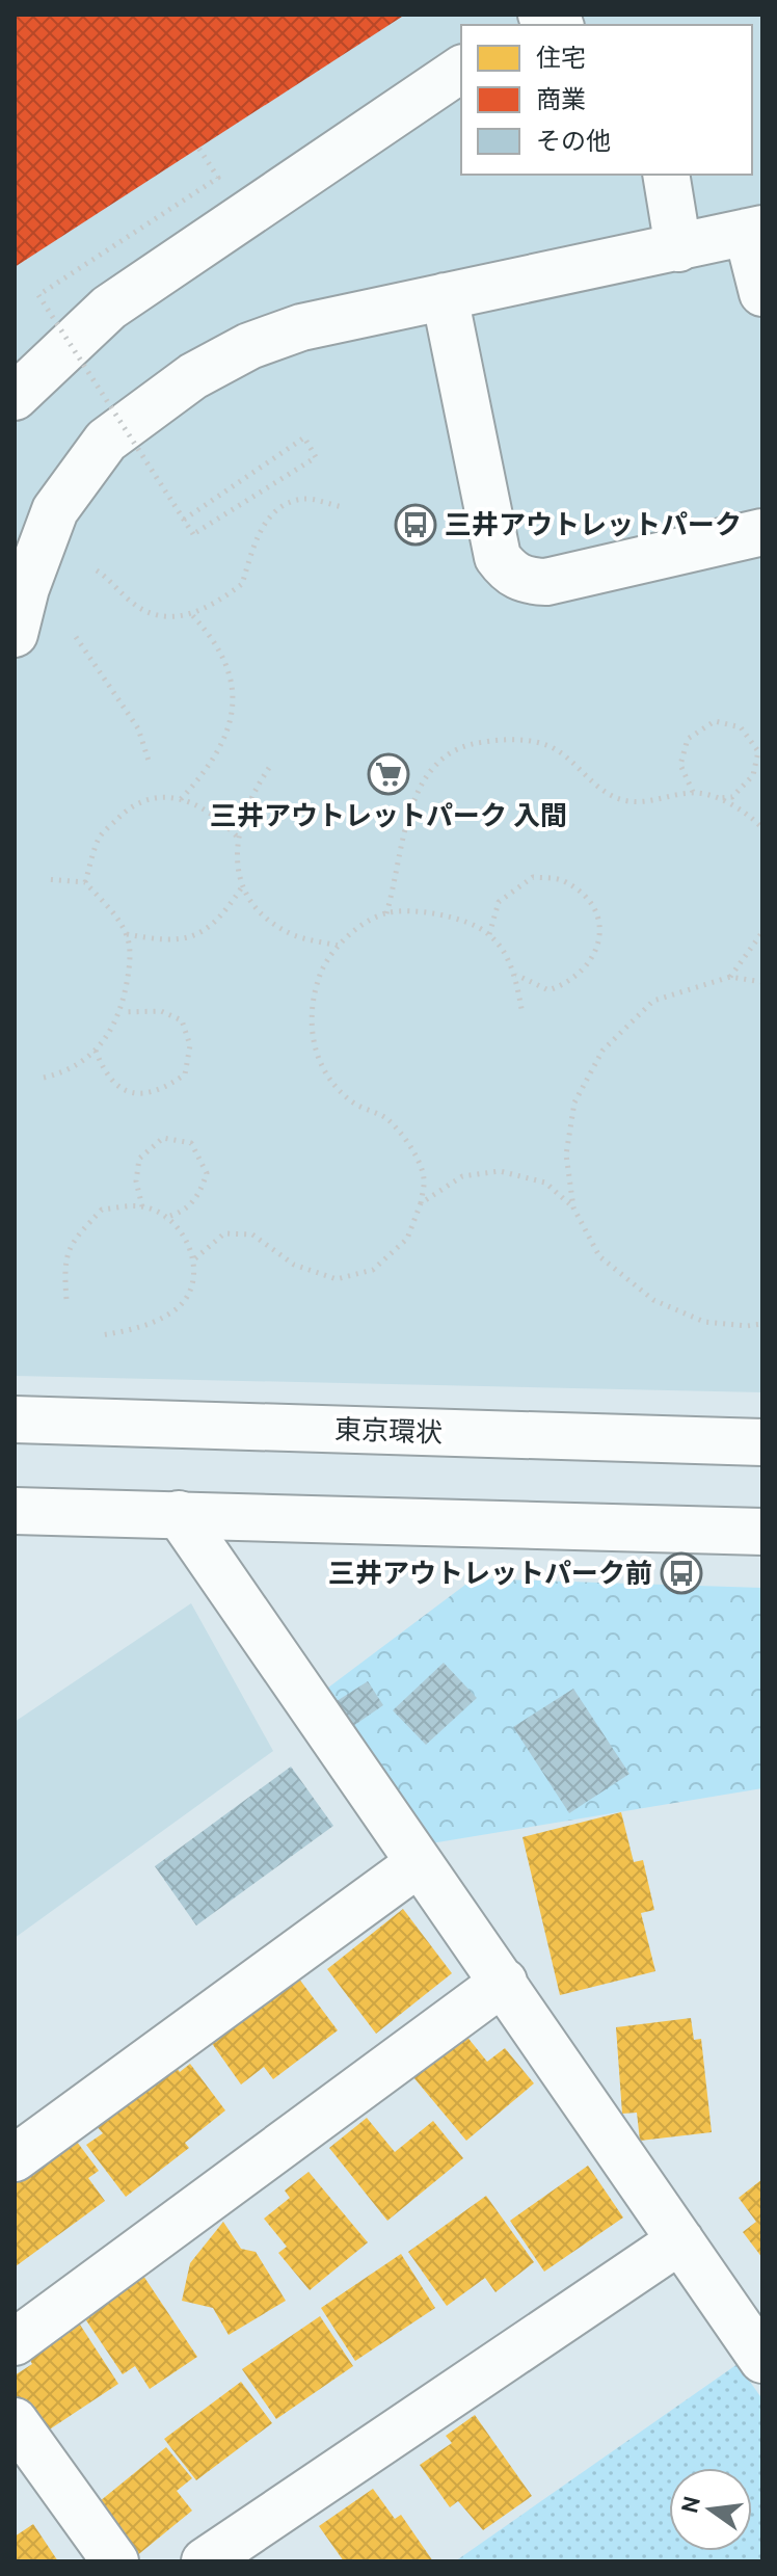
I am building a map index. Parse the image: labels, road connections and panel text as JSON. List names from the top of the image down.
{
  "streets": {
    "main road": ["東京環状"]
  },
  "places": {
    "bus stop": ["三井アウトレットパーク", "三井アウトレットパーク前"],
    "supermarket": ["三井アウトレットパーク 入間"]
  },
  "legend": ["住宅", "商業", "その他"],
  "north": "left"
}
